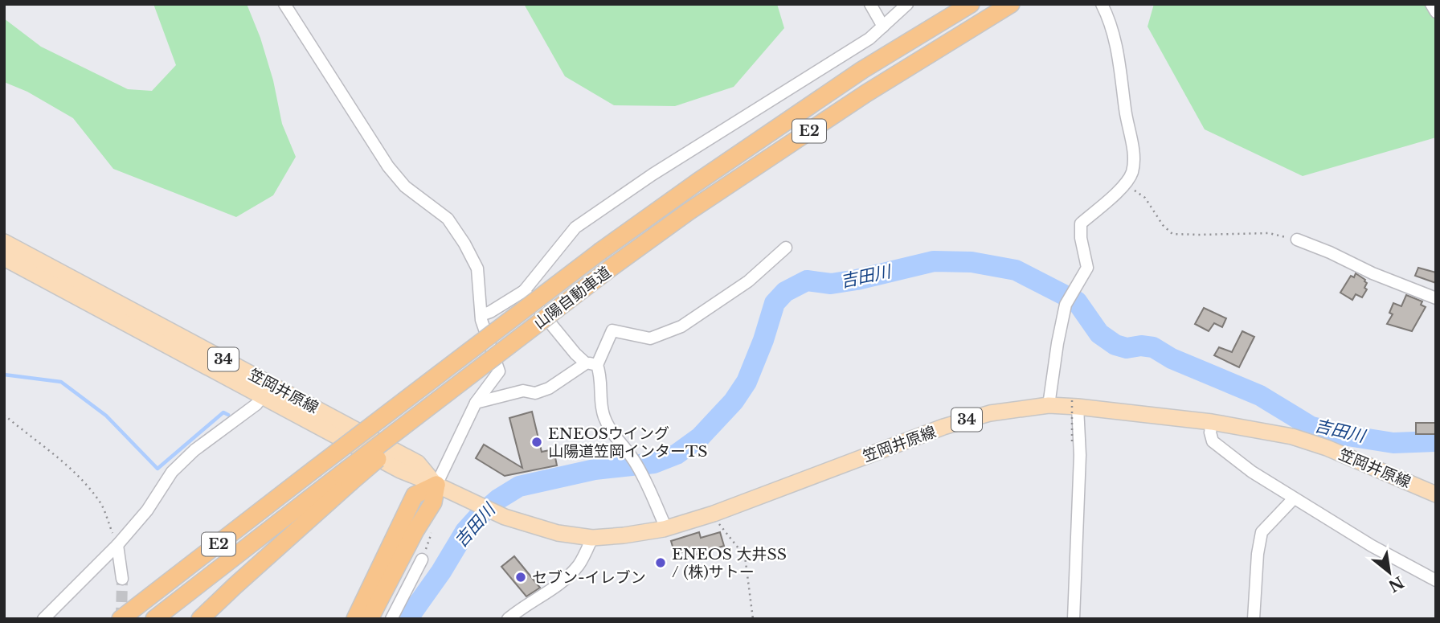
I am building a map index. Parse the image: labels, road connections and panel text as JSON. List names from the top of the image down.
{
  "streets": {
    "highway": ["E2", "山陽自動車道"],
    "main road": ["34", "笠岡井原線"]
  },
  "crossings": [
    ["E2", "山陽自動車道"]
  ],
  "water": ["吉田川"],
  "places": ["ENEOSウイング 山陽道笠岡インターTS", "ENEOS 大井SS / (株)サトー", "セブン-イレブン"],
  "north": "bottom right"
}
